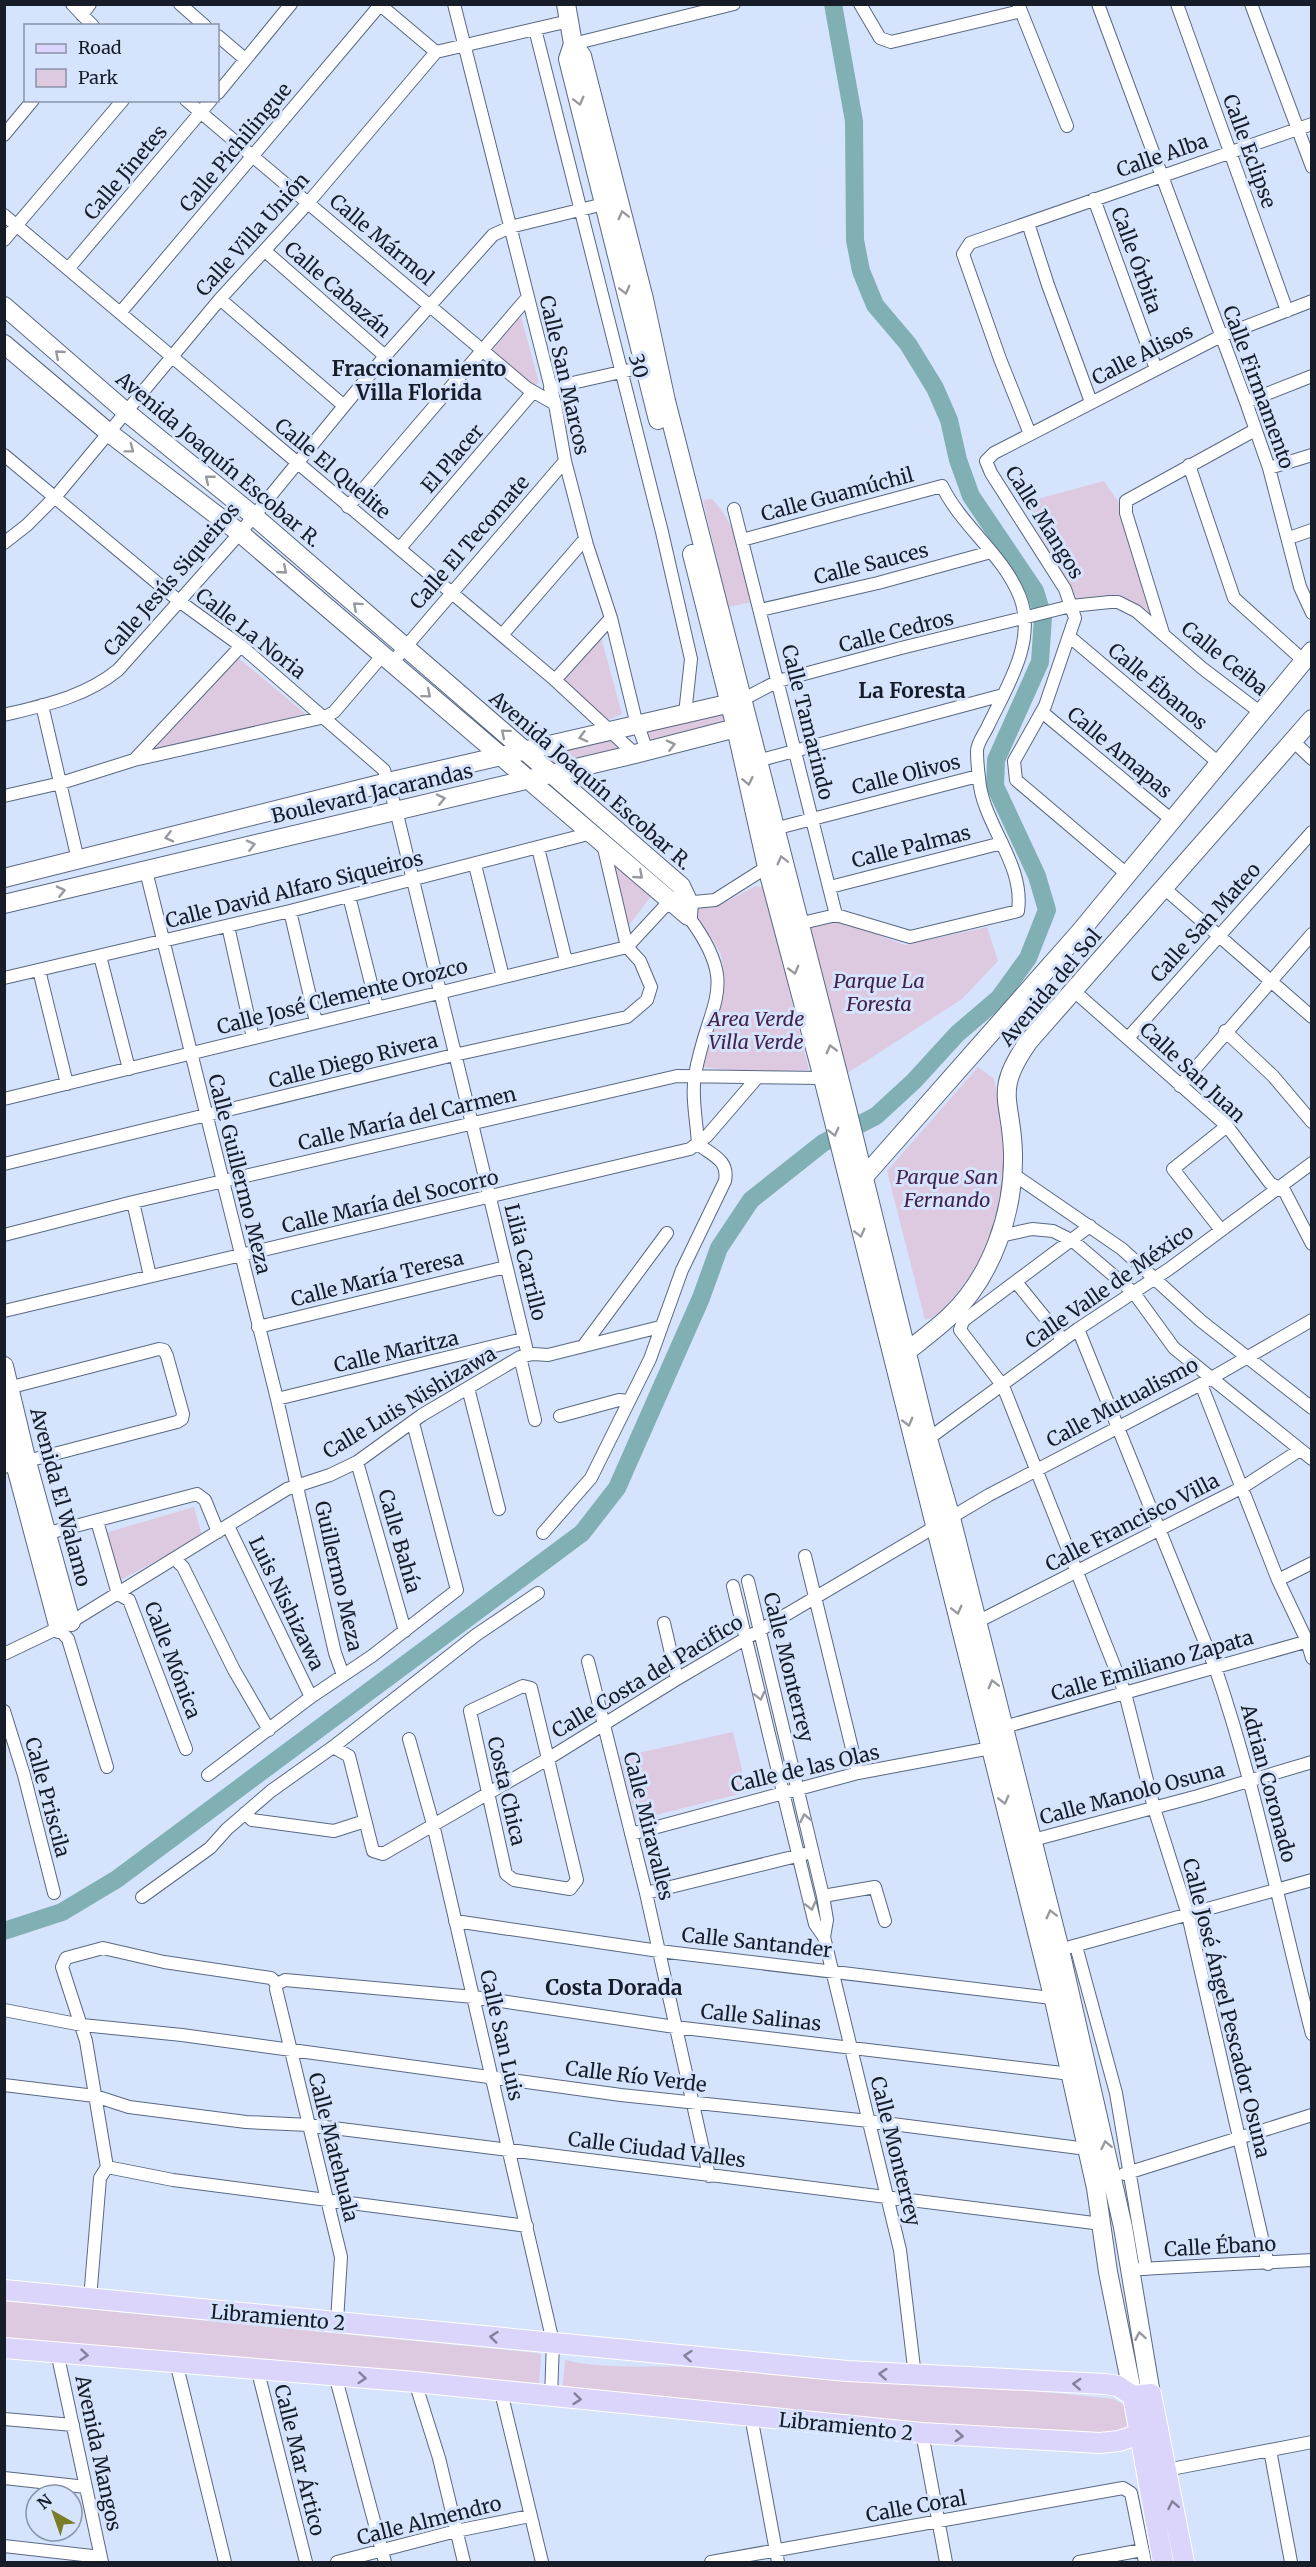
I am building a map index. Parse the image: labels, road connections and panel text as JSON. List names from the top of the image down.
{
  "streets": {
    "main road": [
      "Avenida Joaquín Escobar R.",
      "Boulevard Jacarandas",
      "Avenida del Sol",
      "Avenida El Walamo",
      "Libramiento 2"
    ],
    "street": [
      "Calle Pichilingue",
      "Calle Eclipse",
      "Calle Alba",
      "Calle Jinetes",
      "Calle Villa Unión",
      "Calle Mármol",
      "Calle Órbita",
      "Calle Cabazán",
      "Calle Alisos",
      "30",
      "Calle San Marcos",
      "Calle Firmamento",
      "El Placer",
      "Calle El Quelite",
      "Calle Guamúchil",
      "Calle Mangos",
      "Calle El Tecomate",
      "Calle Sauces",
      "Calle Jesús Siqueiros",
      "Calle Cedros",
      "Calle La Noria",
      "Calle Ceiba",
      "Calle Ébanos",
      "Calle Tamarindo",
      "Calle Amapas",
      "Calle Olivos",
      "Calle Palmas",
      "Calle David Alfaro Siqueiros",
      "Calle San Mateo",
      "Calle José Clemente Orozco",
      "Calle Diego Rivera",
      "Calle San Juan",
      "Calle María del Carmen",
      "Calle Guillermo Meza",
      "Calle María del Socorro",
      "Lilia Carrillo",
      "Calle María Teresa",
      "Calle Valle de México",
      "Calle Maritza",
      "Calle Luis Nishizawa",
      "Calle Mutualismo",
      "Calle Francisco Villa",
      "Calle Bahía",
      "Guillermo Meza",
      "Luis Nishizawa",
      "Calle Mónica",
      "Calle Emiliano Zapata",
      "Calle Monterrey",
      "Calle Costa del Pacifico",
      "Calle de las Olas",
      "Adrian Coronado",
      "Costa Chica",
      "Calle Manolo Osuna",
      "Calle Priscila",
      "Calle Miravalles",
      "Calle Santander",
      "Calle José Ángel Pescador Osuna",
      "Calle Salinas",
      "Calle San Luis",
      "Calle Río Verde",
      "Calle Matehuala",
      "Calle Ciudad Valles",
      "Calle Ébano",
      "Avenida Mangos",
      "Calle Mar Ártico",
      "Calle Coral",
      "Calle Almendro"
    ]
  },
  "crossings": [
    ["Calle Pichilingue", "Calle Mármol"],
    ["Calle Pichilingue", "Calle El Quelite"],
    ["Calle Eclipse", "Calle Alba"],
    ["Calle Eclipse", "Calle Alisos"],
    ["Calle Alba", "Calle Órbita"],
    ["Calle Alba", "Calle Alisos"],
    ["Calle Alba", "Calle Firmamento"],
    ["Calle Jinetes", "Calle Mármol"],
    ["Calle Jinetes", "Calle El Quelite"],
    ["Calle Villa Unión", "Calle Mármol"],
    ["Calle Villa Unión", "Calle Cabazán"],
    ["Calle Villa Unión", "Avenida Joaquín Escobar R."],
    ["Calle Villa Unión", "Calle El Quelite"],
    ["Calle Villa Unión", "Calle La Noria"],
    ["Calle Mármol", "Calle San Marcos"],
    ["Calle Mármol", "El Placer"],
    ["Calle Mármol", "Calle Jesús Siqueiros"],
    ["Calle Órbita", "Calle Alisos"],
    ["Calle Cabazán", "Calle Jesús Siqueiros"],
    ["Calle Alisos", "Calle Firmamento"],
    ["Calle Alisos", "Calle Mangos"],
    ["30", "Calle Jesús Siqueiros"],
    ["30", "Boulevard Jacarandas"],
    ["Calle San Marcos", "Calle El Quelite"],
    ["Calle San Marcos", "Calle El Tecomate"],
    ["Calle San Marcos", "Calle Jesús Siqueiros"],
    ["Calle San Marcos", "Boulevard Jacarandas"],
    ["El Placer", "Calle El Quelite"],
    ["Avenida Joaquín Escobar R.", "Calle El Tecomate"],
    ["Avenida Joaquín Escobar R.", "Calle Jesús Siqueiros"],
    ["Avenida Joaquín Escobar R.", "Boulevard Jacarandas"],
    ["Avenida Joaquín Escobar R.", "Calle David Alfaro Siqueiros"],
    ["Calle El Quelite", "Calle El Tecomate"],
    ["Calle El Quelite", "Calle Jesús Siqueiros"],
    ["Calle El Quelite", "Boulevard Jacarandas"],
    ["Calle Guamúchil", "Calle Sauces"],
    ["Calle Guamúchil", "Calle Tamarindo"],
    ["Calle Mangos", "Calle Cedros"],
    ["Calle Mangos", "Calle Ceiba"],
    ["Calle Mangos", "Calle Ébanos"],
    ["Calle Mangos", "Calle Amapas"],
    ["Calle Mangos", "Avenida del Sol"],
    ["Calle Sauces", "Calle Tamarindo"],
    ["Calle Jesús Siqueiros", "Calle La Noria"],
    ["Calle Cedros", "Calle Ceiba"],
    ["Calle Cedros", "Calle Tamarindo"],
    ["Calle Cedros", "Boulevard Jacarandas"],
    ["Calle La Noria", "Boulevard Jacarandas"],
    ["Calle La Noria", "Lilia Carrillo"],
    ["Calle Ceiba", "Avenida del Sol"],
    ["Calle Ébanos", "Avenida del Sol"],
    ["Calle Tamarindo", "Calle Olivos"],
    ["Calle Tamarindo", "Calle Palmas"],
    ["Calle Amapas", "Avenida del Sol"],
    ["Boulevard Jacarandas", "Calle Guillermo Meza"],
    ["Boulevard Jacarandas", "Lilia Carrillo"],
    ["Calle David Alfaro Siqueiros", "Calle Guillermo Meza"],
    ["Calle David Alfaro Siqueiros", "Lilia Carrillo"],
    ["Calle San Mateo", "Calle San Juan"],
    ["Avenida del Sol", "Calle San Juan"],
    ["Calle José Clemente Orozco", "Calle Diego Rivera"],
    ["Calle José Clemente Orozco", "Calle Guillermo Meza"],
    ["Calle José Clemente Orozco", "Lilia Carrillo"],
    ["Calle Diego Rivera", "Calle Guillermo Meza"],
    ["Calle Diego Rivera", "Lilia Carrillo"],
    ["Calle San Juan", "Calle Valle de México"],
    ["Calle María del Carmen", "Calle Guillermo Meza"],
    ["Calle María del Carmen", "Calle María del Socorro"],
    ["Calle María del Carmen", "Lilia Carrillo"],
    ["Calle Guillermo Meza", "Calle María del Socorro"],
    ["Calle Guillermo Meza", "Calle María Teresa"],
    ["Calle Guillermo Meza", "Calle Maritza"],
    ["Calle Guillermo Meza", "Calle Luis Nishizawa"],
    ["Calle Guillermo Meza", "Guillermo Meza"],
    ["Calle María del Socorro", "Lilia Carrillo"],
    ["Lilia Carrillo", "Calle María Teresa"],
    ["Lilia Carrillo", "Calle Maritza"],
    ["Lilia Carrillo", "Calle Luis Nishizawa"],
    ["Calle Valle de México", "Adrian Coronado"],
    ["Calle Valle de México", "Calle José Ángel Pescador Osuna"],
    ["Calle Luis Nishizawa", "Avenida El Walamo"],
    ["Calle Luis Nishizawa", "Calle Bahía"],
    ["Calle Luis Nishizawa", "Guillermo Meza"],
    ["Calle Luis Nishizawa", "Luis Nishizawa"],
    ["Calle Luis Nishizawa", "Calle Mónica"],
    ["Calle Mutualismo", "Calle Costa del Pacifico"],
    ["Calle Mutualismo", "Adrian Coronado"],
    ["Calle Mutualismo", "Calle José Ángel Pescador Osuna"],
    ["Avenida El Walamo", "Luis Nishizawa"],
    ["Calle Francisco Villa", "Adrian Coronado"],
    ["Calle Francisco Villa", "Calle José Ángel Pescador Osuna"],
    ["Luis Nishizawa", "Calle Mónica"],
    ["Calle Emiliano Zapata", "Adrian Coronado"],
    ["Calle Emiliano Zapata", "Calle José Ángel Pescador Osuna"],
    ["Calle Monterrey", "Calle Costa del Pacifico"],
    ["Calle Monterrey", "Calle de las Olas"],
    ["Calle Monterrey", "Calle Santander"],
    ["Calle Monterrey", "Calle Salinas"],
    ["Calle Monterrey", "Calle Río Verde"],
    ["Calle Monterrey", "Calle Ciudad Valles"],
    ["Calle Monterrey", "Libramiento 2"],
    ["Calle Costa del Pacifico", "Costa Chica"],
    ["Calle Costa del Pacifico", "Calle Miravalles"],
    ["Calle Costa del Pacifico", "Calle San Luis"],
    ["Calle de las Olas", "Calle Miravalles"],
    ["Adrian Coronado", "Calle Manolo Osuna"],
    ["Calle Manolo Osuna", "Calle José Ángel Pescador Osuna"],
    ["Calle Miravalles", "Calle Santander"],
    ["Calle Miravalles", "Calle Salinas"],
    ["Calle Miravalles", "Calle Río Verde"],
    ["Calle Miravalles", "Calle Ciudad Valles"],
    ["Calle Santander", "Calle San Luis"],
    ["Calle José Ángel Pescador Osuna", "Calle Ébano"],
    ["Calle Salinas", "Calle San Luis"],
    ["Calle Salinas", "Calle Río Verde"],
    ["Calle Salinas", "Calle Matehuala"],
    ["Calle San Luis", "Calle Río Verde"],
    ["Calle San Luis", "Calle Ciudad Valles"],
    ["Calle San Luis", "Libramiento 2"],
    ["Calle Río Verde", "Calle Matehuala"],
    ["Calle Matehuala", "Calle Ciudad Valles"],
    ["Calle Matehuala", "Libramiento 2"],
    ["Libramiento 2", "Avenida Mangos"],
    ["Libramiento 2", "Calle Mar Ártico"]
  ],
  "districts": ["Fraccionamiento Villa Florida", "La Foresta", "Costa Dorada"],
  "parks": ["Parque La Foresta", "Area Verde Villa Verde", "Parque San Fernando"],
  "legend": ["Road", "Park"],
  "north": "top left"
}
